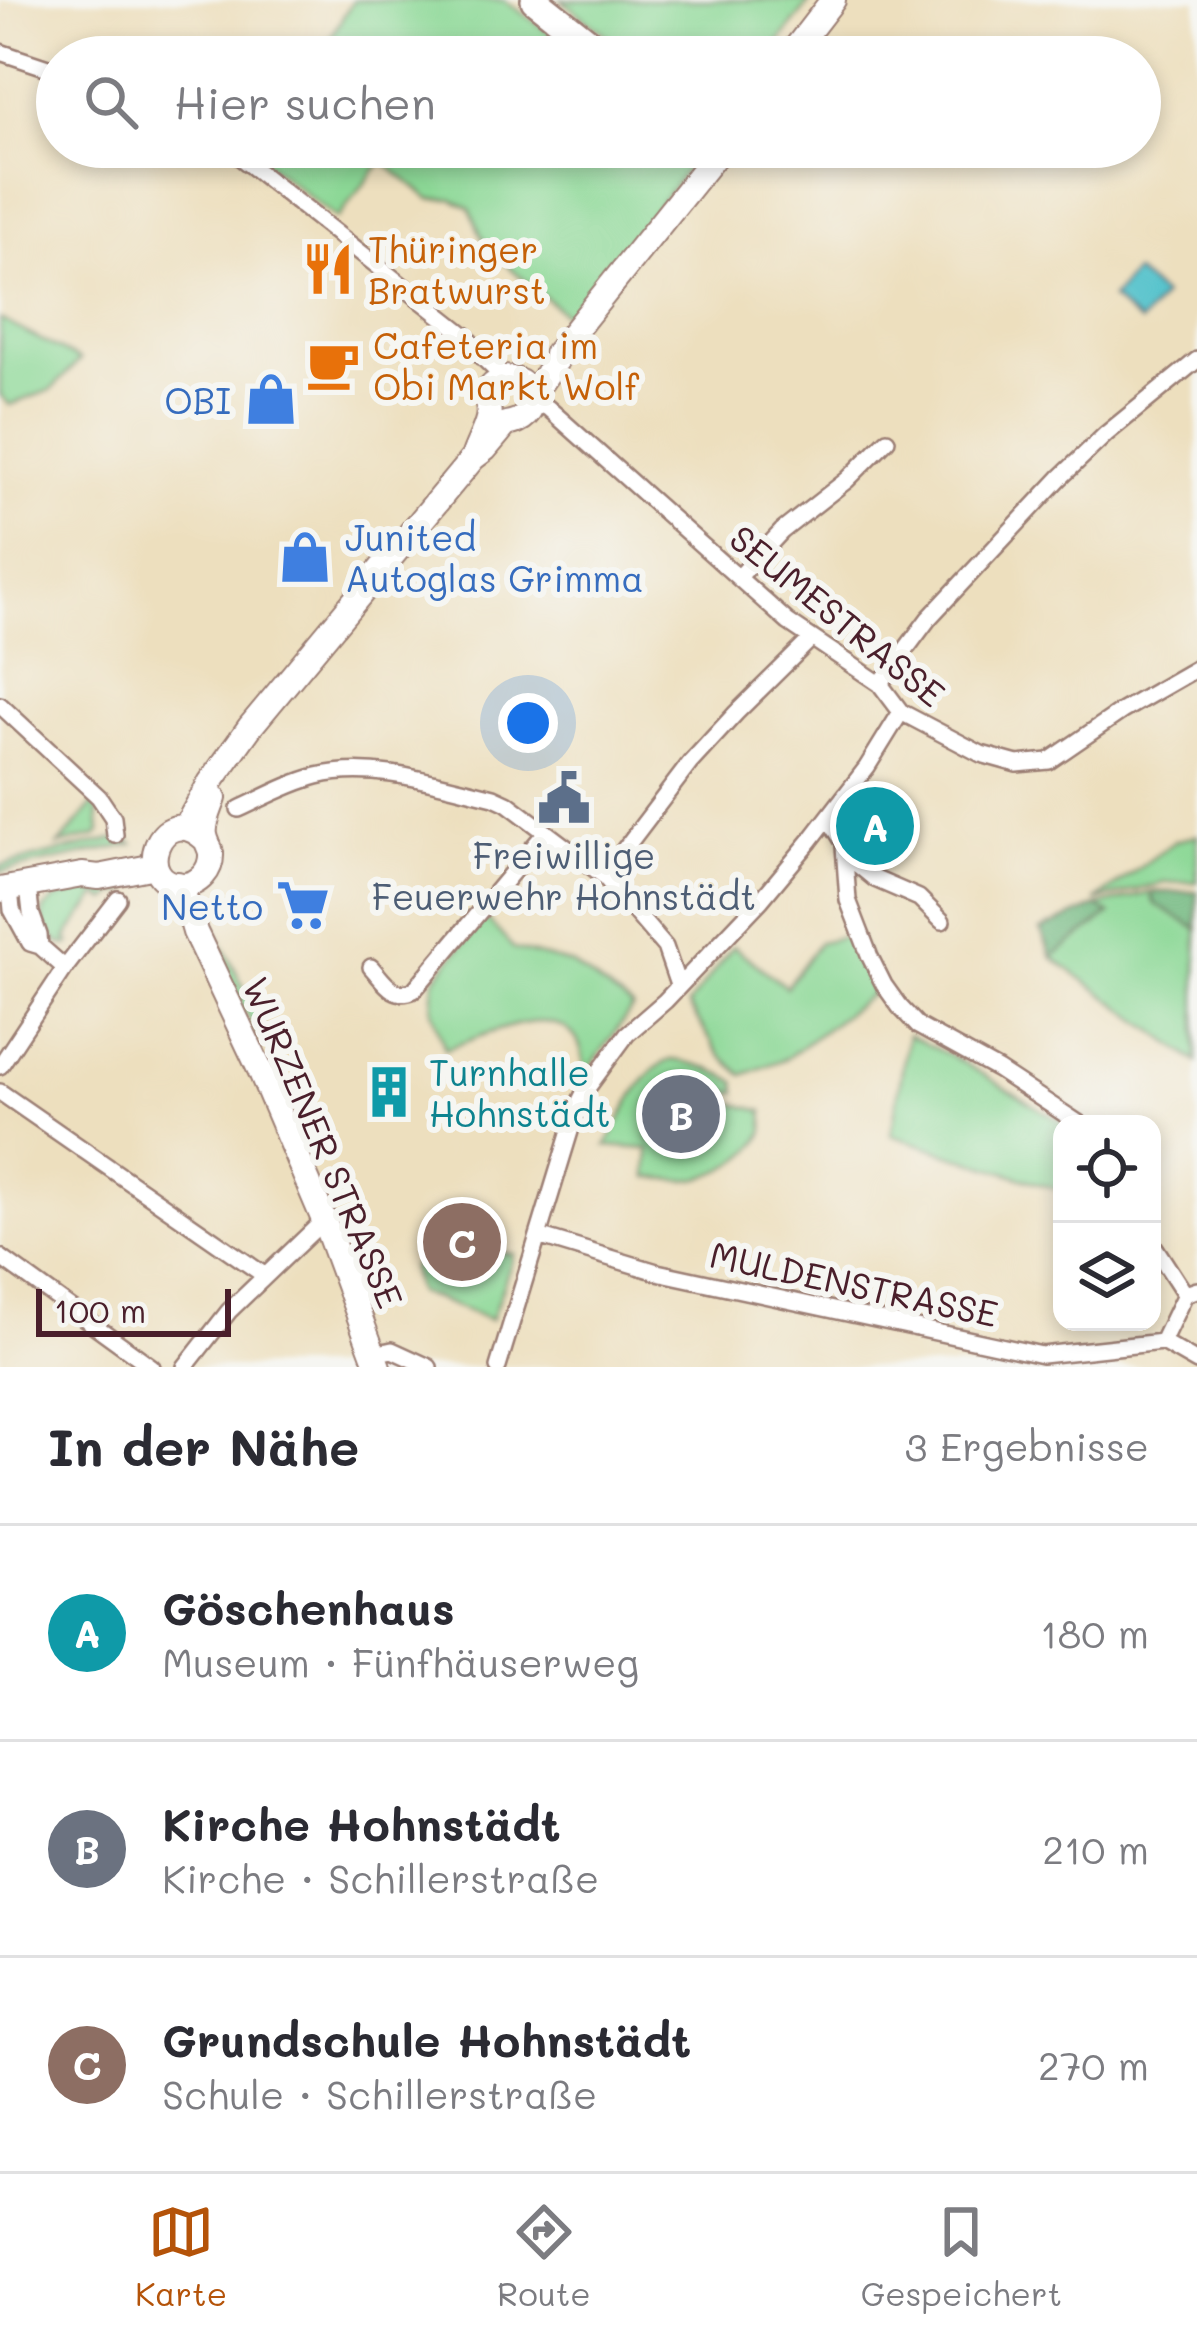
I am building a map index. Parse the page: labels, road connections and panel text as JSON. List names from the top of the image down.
{
  "streets": {
    "main road": ["WURZENER STRASSE"],
    "street": ["SEUMESTRASSE", "MULDENSTRASSE"]
  },
  "crossings": [
    ["SEUMESTRASSE", "WURZENER STRASSE"]
  ],
  "places": {
    "restaurant": ["Thüringer Bratwurst"],
    "cafe": ["Cafeteria im Obi Markt Wolf"],
    "shop": ["OBI", "Junited Autoglas Grimma"],
    "public building": ["Freiwillige Feuerwehr Hohnstädt"],
    "supermarket": ["Netto"],
    "building": ["Turnhalle Hohnstädt"]
  },
  "scale_bar": "100 m",
  "page": {
    "search": "Hier suchen",
    "pins": ["A", "B", "C"],
    "scale": "100 m",
    "heading": ["In der Nähe", "3 Ergebnisse"],
    "list": [
      {
        "mark": "A",
        "name": "Göschenhaus",
        "note": "Museum · Fünfhäuserweg",
        "value": "180 m"
      },
      {
        "mark": "B",
        "name": "Kirche Hohnstädt",
        "note": "Kirche · Schillerstraße",
        "value": "210 m"
      },
      {
        "mark": "C",
        "name": "Grundschule Hohnstädt",
        "note": "Schule · Schillerstraße",
        "value": "270 m"
      }
    ],
    "nav": ["Karte", "Route", "Gespeichert"]
  }
}
